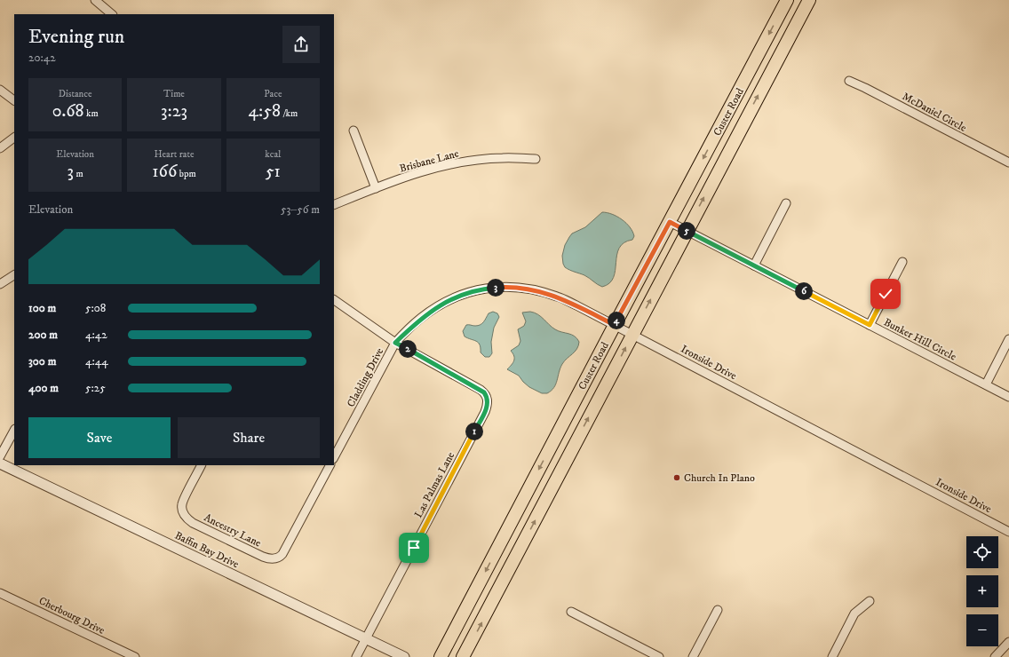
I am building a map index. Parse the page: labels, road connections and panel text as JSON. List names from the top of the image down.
{
  "streets": {
    "main road": ["Custer Road"],
    "street": [
      "McDaniel Circle",
      "Brisbane Lane",
      "Bunker Hill Circle",
      "Ironside Drive",
      "Cladding Drive",
      "Las Palmas Lane",
      "Ancestry Lane",
      "Baffin Bay Drive",
      "Cherbourg Drive"
    ]
  },
  "crossings": [
    ["Custer Road", "Bunker Hill Circle"],
    ["Custer Road", "Ironside Drive"],
    ["Ironside Drive", "Cladding Drive"],
    ["Ironside Drive", "Las Palmas Lane"],
    ["Cladding Drive", "Las Palmas Lane"],
    ["Las Palmas Lane", "Baffin Bay Drive"]
  ],
  "places": ["Church In Plano"],
  "page": {
    "heading": ["Evening run", "20:42"],
    "stats": [
      ["Distance", "0.68 km"],
      ["Time", "3:23"],
      ["Pace", "4:58 /km"],
      ["Elevation", "3 m"],
      ["Heart rate", "166 bpm"],
      ["kcal", "51"]
    ],
    "chart": ["Elevation", "53–56 m"],
    "pins": [
      "5",
      "3",
      "6",
      "4",
      "2",
      "1"
    ],
    "list": [
      {
        "name": "100 m",
        "note": "5:08"
      },
      {
        "name": "200 m",
        "note": "4:42"
      },
      {
        "name": "300 m",
        "note": "4:44"
      },
      {
        "name": "400 m",
        "note": "5:25"
      }
    ],
    "buttons": ["Save", "Share"],
    "map_buttons": ["+", "−"]
  }
}
